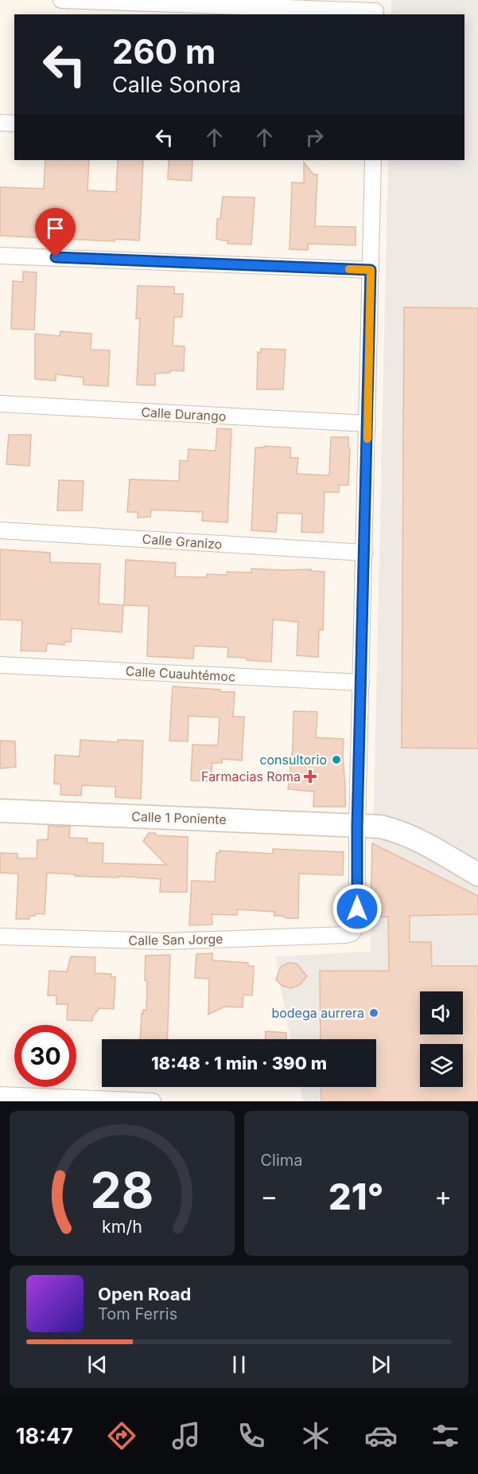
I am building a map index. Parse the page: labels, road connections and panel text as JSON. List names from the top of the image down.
{
  "streets": {
    "main road": ["Calle 1 Poniente"],
    "street": [
      "Calle Durango",
      "Calle Granizo",
      "Calle Cuauhtémoc",
      "Calle San Jorge"
    ]
  },
  "crossings": [
    ["Calle 1 Poniente", "Calle San Jorge"]
  ],
  "places": {
    "other": ["consultorio", "bodega aurrera"],
    "health": ["Farmacias Roma"]
  },
  "page": {
    "turn": ["260 m", "Calle Sonora"],
    "limit": "30",
    "trip": "18:48 · 1 min · 390 m",
    "tile": "Clima",
    "heat": ["−", "21°", "+"],
    "song": ["Open Road", "Tom Ferris"],
    "tabs": "18:47",
    "gauge": ["28", "km/h"]
  }
}
